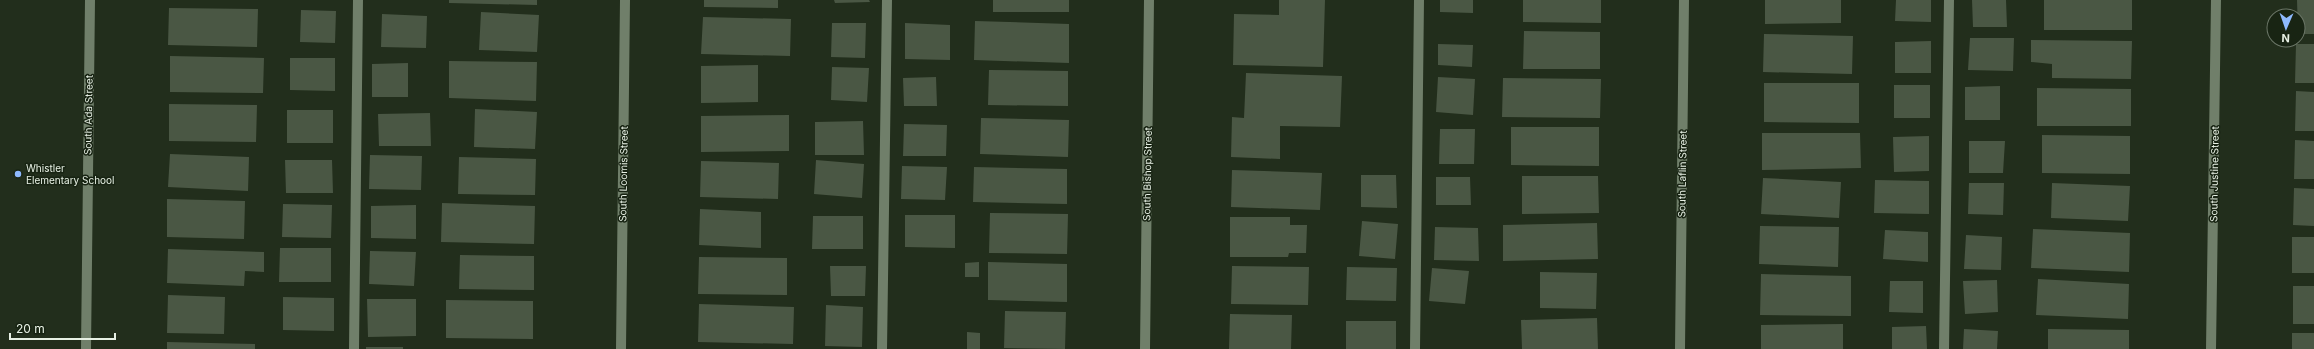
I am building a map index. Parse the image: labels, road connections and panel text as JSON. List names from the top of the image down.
{
  "streets": {
    "street": [
      "South Ada Street",
      "South Loomis Street",
      "South Bishop Street",
      "South Laflin Street",
      "South Justine Street"
    ]
  },
  "places": ["Whistler Elementary School"],
  "scale_bar": "20 m",
  "north": "bottom"
}
